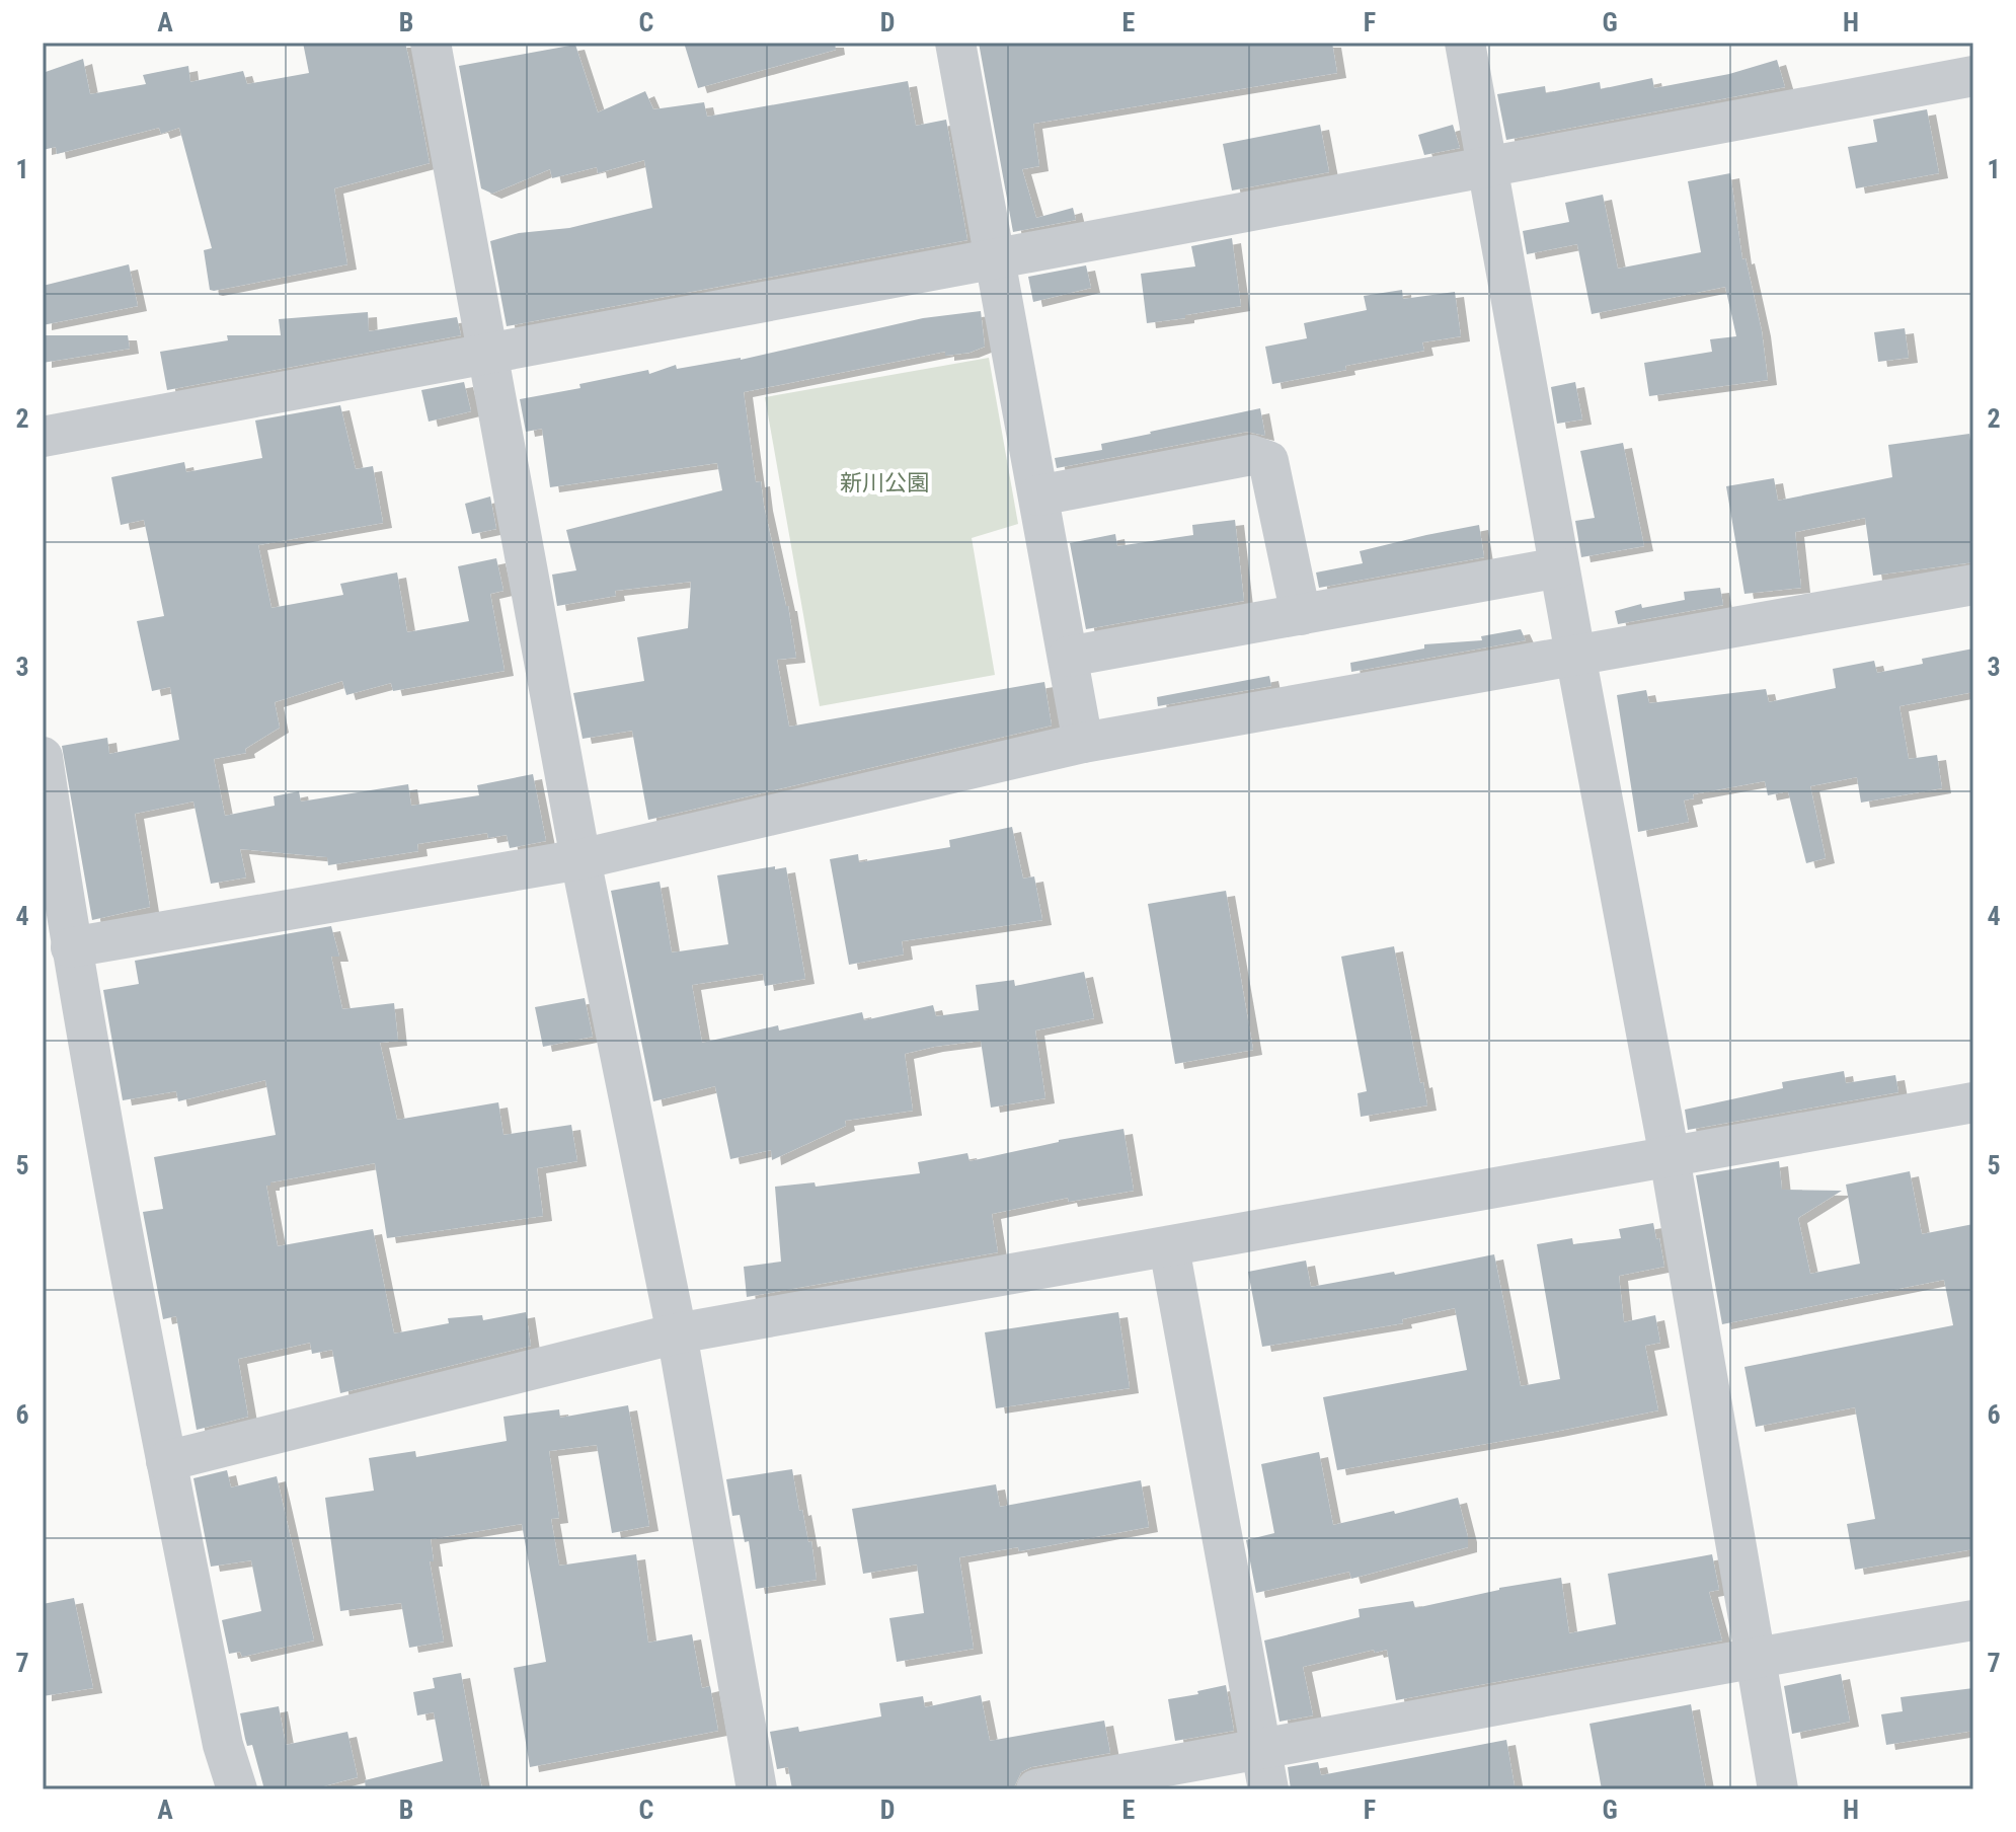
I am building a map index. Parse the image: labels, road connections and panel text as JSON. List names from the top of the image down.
{
  "parks": ["新川公園"],
  "grid": {
    "columns": [
      "A",
      "B",
      "C",
      "D",
      "E",
      "F",
      "G",
      "H"
    ],
    "rows": [
      "1",
      "2",
      "3",
      "4",
      "5",
      "6",
      "7"
    ]
  }
}
